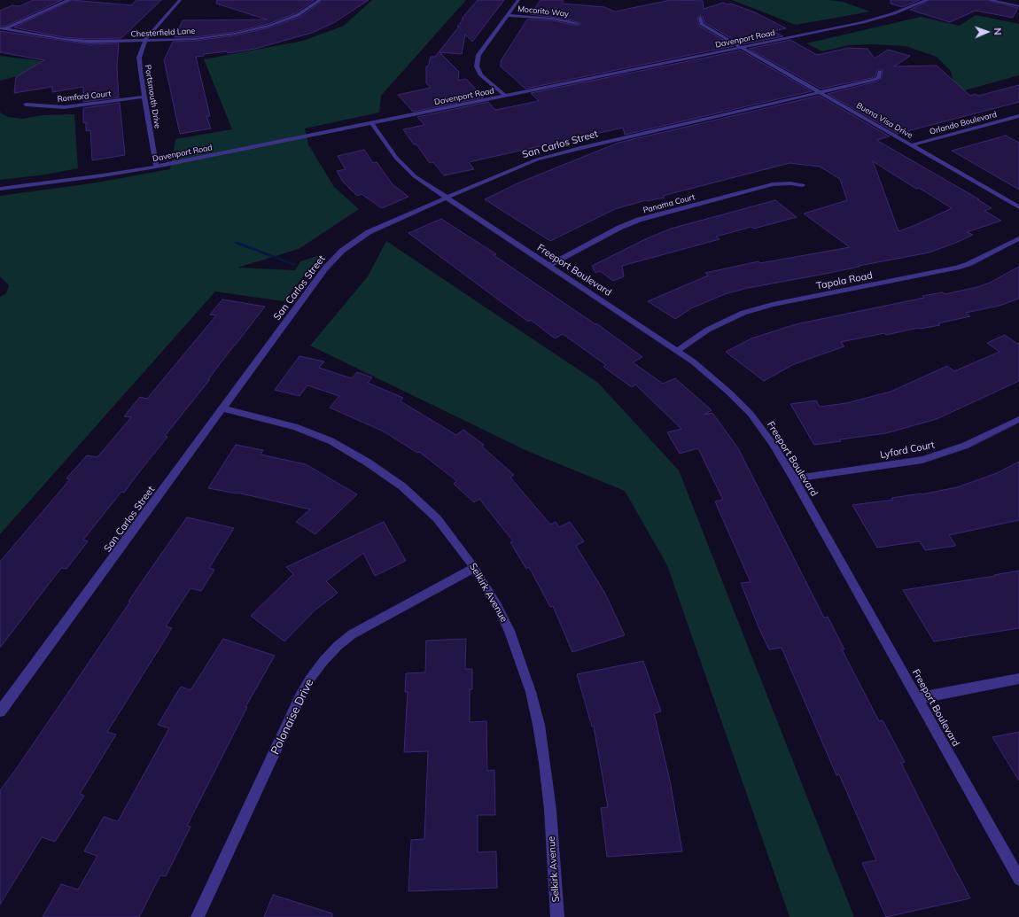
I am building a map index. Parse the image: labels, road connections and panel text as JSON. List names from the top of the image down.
{
  "streets": {
    "street": [
      "Mocorito Way",
      "Chesterfield Lane",
      "Davenport Road",
      "Romford Court",
      "Portsmouth Drive",
      "Buena Visa Drive",
      "Orlando Boulevard",
      "San Carlos Street",
      "Panama Court",
      "Freeport Boulevard",
      "Tapola Road",
      "Lyford Court",
      "Selkirk Avenue",
      "Polonaise Drive"
    ]
  },
  "crossings": [
    ["Chesterfield Lane", "Portsmouth Drive"],
    ["Davenport Road", "Portsmouth Drive"],
    ["Davenport Road", "Buena Visa Drive"],
    ["Davenport Road", "Freeport Boulevard"],
    ["Romford Court", "Portsmouth Drive"],
    ["Buena Visa Drive", "Orlando Boulevard"],
    ["Buena Visa Drive", "San Carlos Street"],
    ["San Carlos Street", "Freeport Boulevard"],
    ["San Carlos Street", "Selkirk Avenue"],
    ["Panama Court", "Freeport Boulevard"],
    ["Freeport Boulevard", "Tapola Road"],
    ["Freeport Boulevard", "Lyford Court"],
    ["Selkirk Avenue", "Polonaise Drive"]
  ],
  "north": "right"
}
